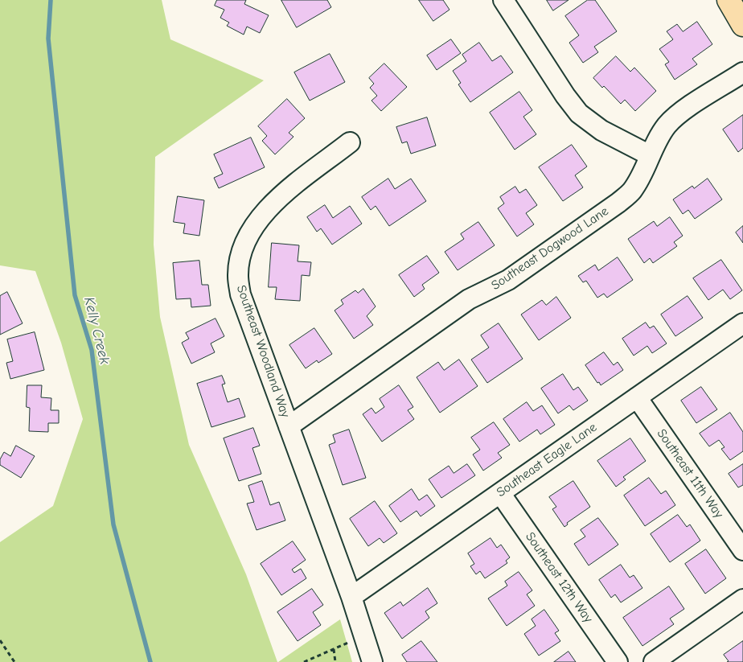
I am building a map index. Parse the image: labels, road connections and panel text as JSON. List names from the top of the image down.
{
  "streets": {
    "street": [
      "Southeast Dogwood Lane",
      "Southeast Woodland Way",
      "Southeast Eagle Lane",
      "Southeast 11th Way",
      "Southeast 12th Way"
    ]
  },
  "crossings": [
    ["Southeast Dogwood Lane", "Southeast Woodland Way"],
    ["Southeast Woodland Way", "Southeast Eagle Lane"],
    ["Southeast Eagle Lane", "Southeast 11th Way"],
    ["Southeast Eagle Lane", "Southeast 12th Way"]
  ],
  "water": ["Kelly Creek"]
}
